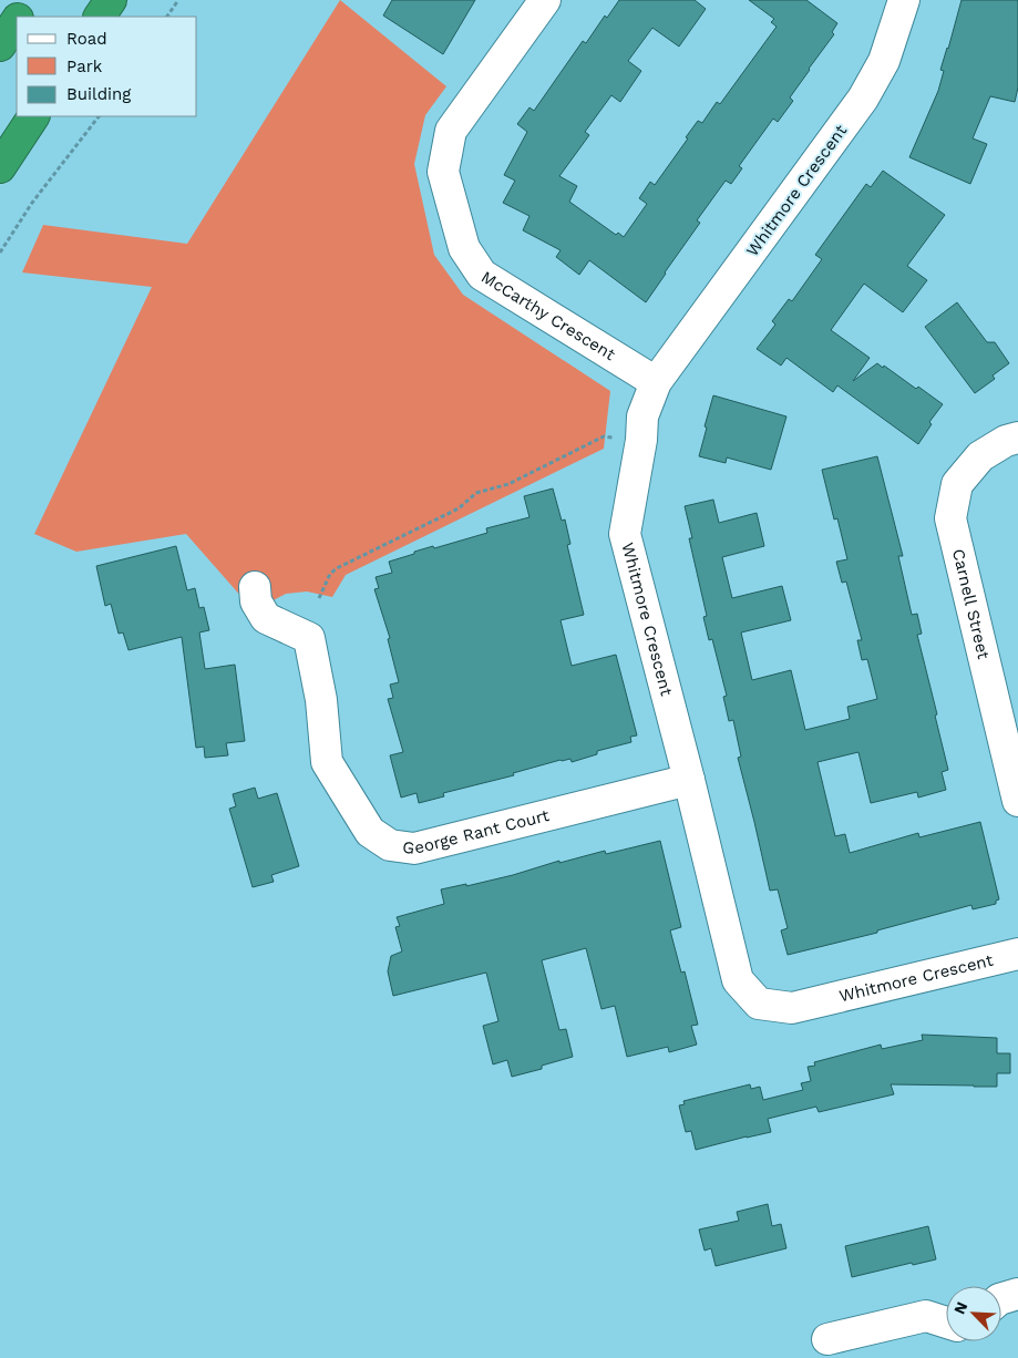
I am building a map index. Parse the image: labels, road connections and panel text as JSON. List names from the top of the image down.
{
  "streets": {
    "street": [
      "Whitmore Crescent",
      "McCarthy Crescent",
      "Carnell Street",
      "George Rant Court"
    ]
  },
  "crossings": [
    ["Whitmore Crescent", "McCarthy Crescent"],
    ["Whitmore Crescent", "George Rant Court"]
  ],
  "legend": ["Road", "Park", "Building"],
  "north": "top left"
}
